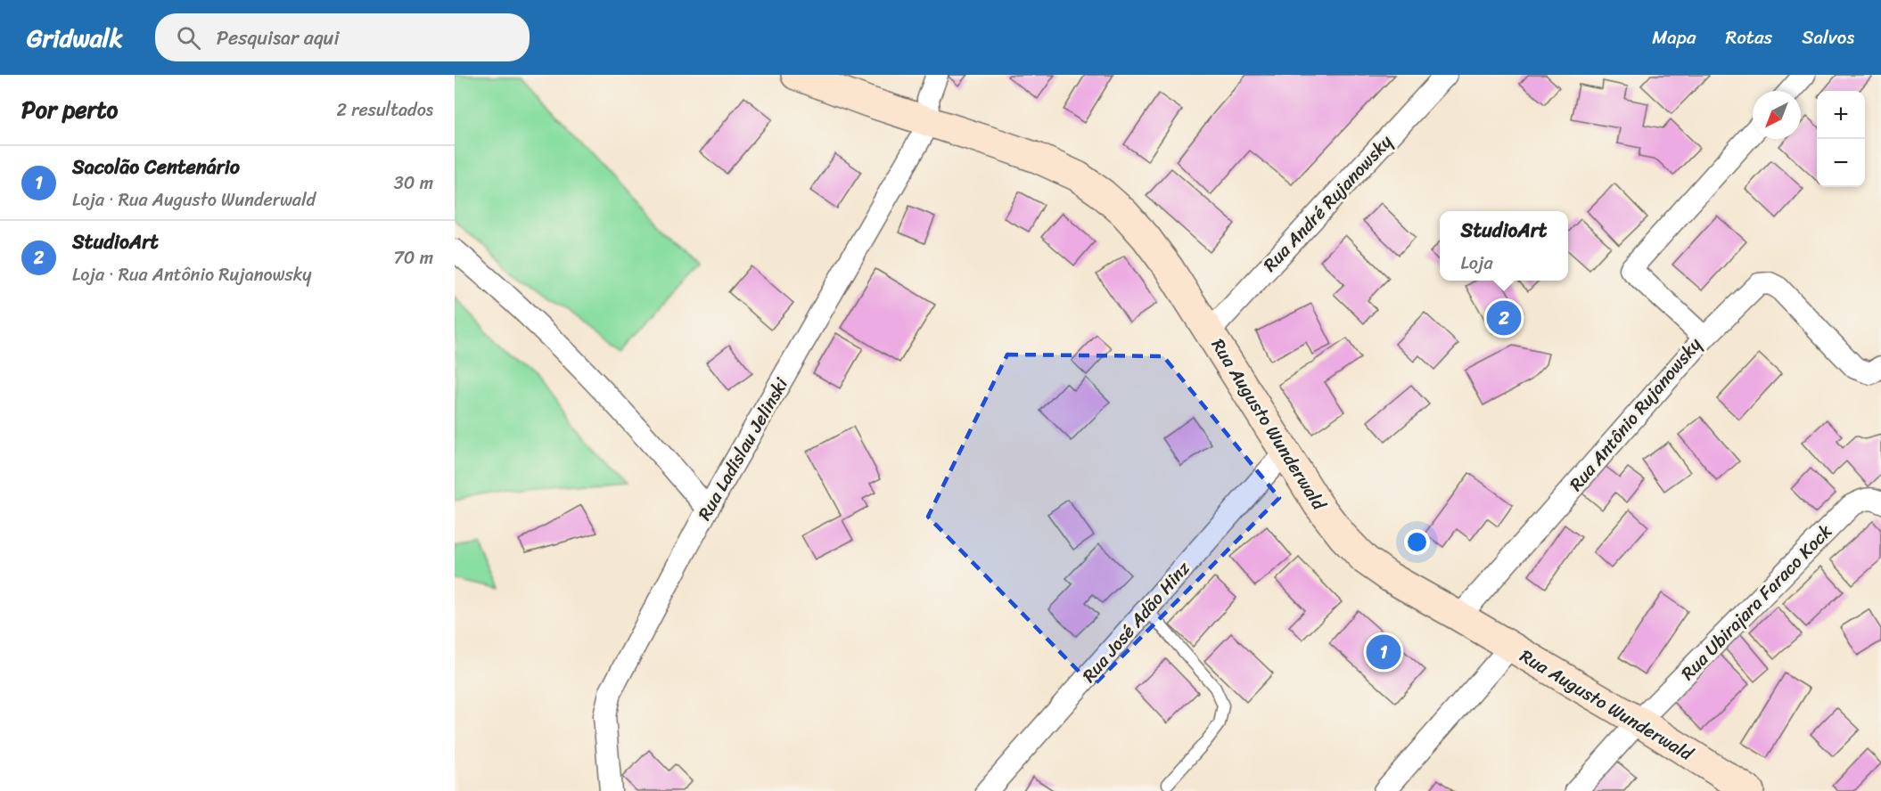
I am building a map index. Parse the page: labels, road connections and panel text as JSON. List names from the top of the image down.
{
  "streets": {
    "main road": ["Rua Augusto Wunderwald"],
    "street": [
      "Rua André Rujanowsky",
      "Rua Antônio Rujanowsky",
      "Rua Ladislau Jelinski",
      "Rua Ubirajara Faraco Kock",
      "Rua José Adão Hinz"
    ]
  },
  "crossings": [
    ["Rua André Rujanowsky", "Rua Augusto Wunderwald"],
    ["Rua Antônio Rujanowsky", "Rua Augusto Wunderwald"],
    ["Rua Augusto Wunderwald", "Rua Ladislau Jelinski"],
    ["Rua Augusto Wunderwald", "Rua Ubirajara Faraco Kock"],
    ["Rua Augusto Wunderwald", "Rua José Adão Hinz"]
  ],
  "north": "bottom left",
  "page": {
    "header": "Gridwalk",
    "search": "Pesquisar aqui",
    "nav": ["Mapa", "Rotas", "Salvos"],
    "heading": ["Por perto", "2 resultados"],
    "map_buttons": ["+", "−"],
    "list": [
      {
        "mark": "1",
        "name": "Sacolão Centenário",
        "note": "Loja · Rua Augusto Wunderwald",
        "value": "30 m"
      },
      {
        "mark": "2",
        "name": "StudioArt",
        "note": "Loja · Rua Antônio Rujanowsky",
        "value": "70 m"
      }
    ],
    "popup": ["StudioArt", "Loja"],
    "pins": ["2", "1"]
  }
}
